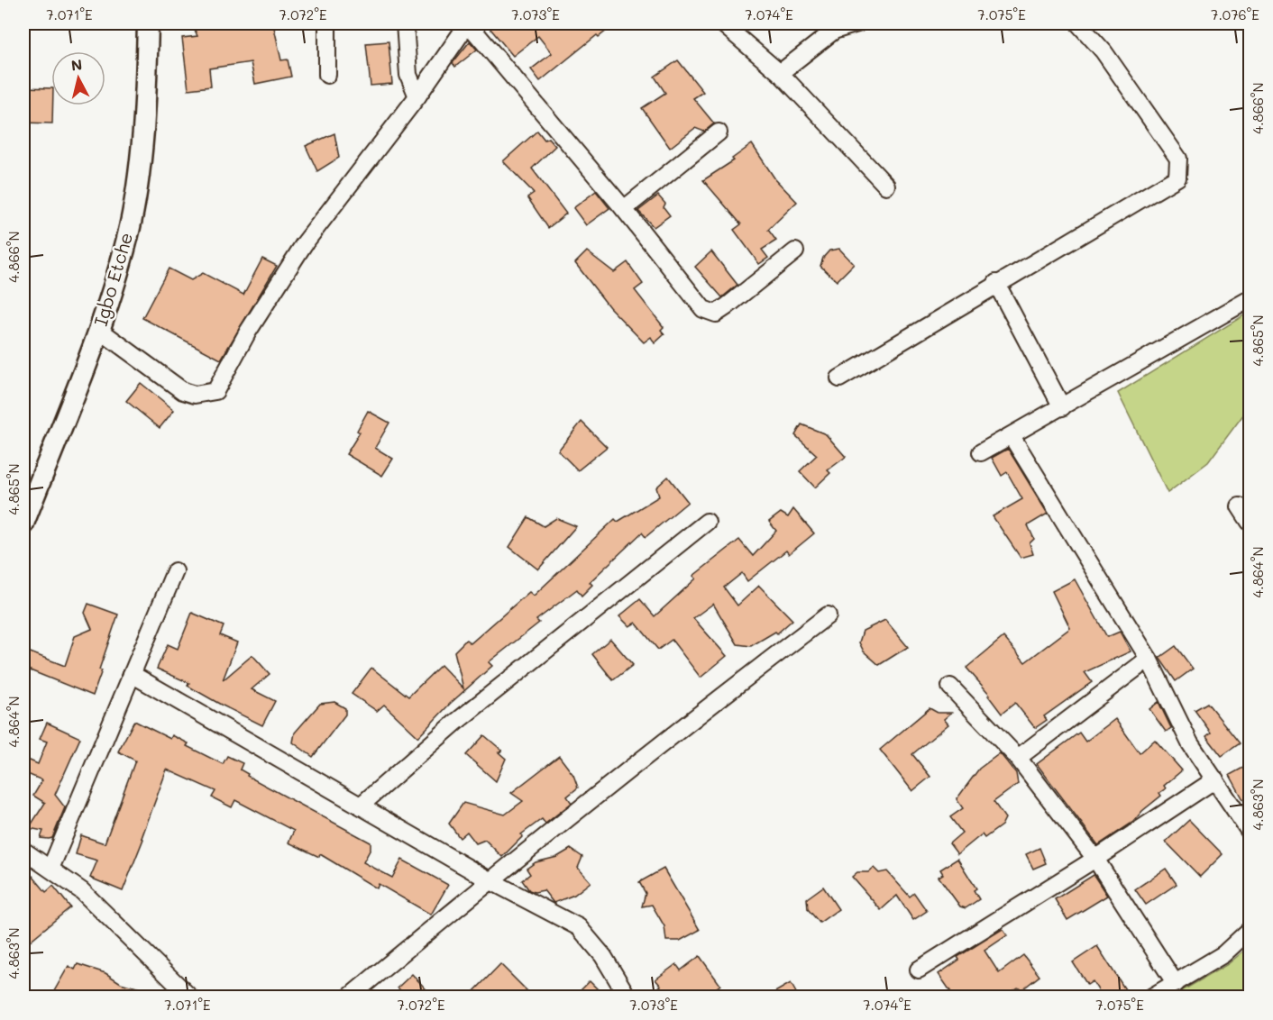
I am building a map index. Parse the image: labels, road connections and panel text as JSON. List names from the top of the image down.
{
  "streets": {
    "street": ["Igbo Etche"]
  },
  "north": "top",
  "coordinates": [
    "7.071°E",
    "7.072°E",
    "7.073°E",
    "7.074°E",
    "7.075°E",
    "7.076°E",
    "4.866°N",
    "4.865°N",
    "4.864°N",
    "4.863°N"
  ]
}
